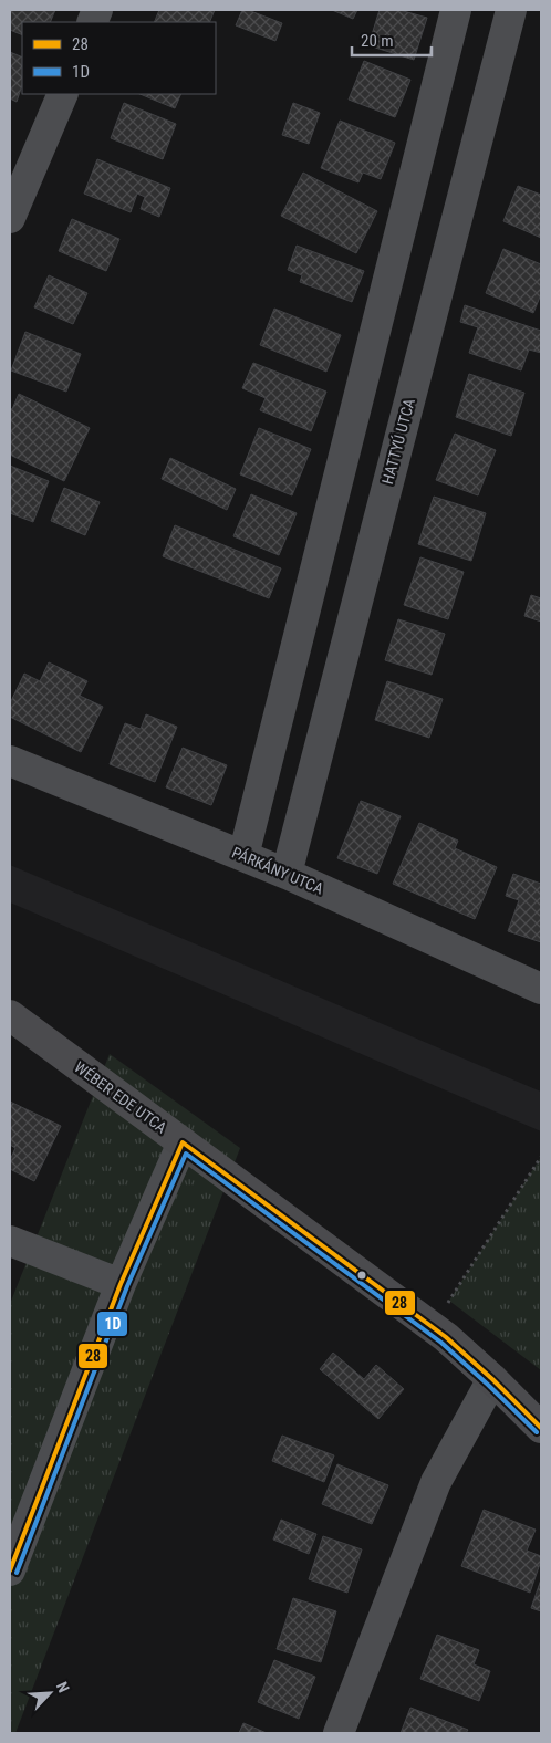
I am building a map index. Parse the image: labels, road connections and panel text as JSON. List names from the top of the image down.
{
  "streets": {
    "street": ["HATTYÚ UTCA", "PÁRKÁNY UTCA", "WÉBER EDE UTCA"]
  },
  "crossings": [
    ["HATTYÚ UTCA", "PÁRKÁNY UTCA"]
  ],
  "lines": ["transit line 28", "transit line 1D"],
  "legend": ["28", "1D"],
  "scale_bar": "20 m",
  "north": "top right"
}
